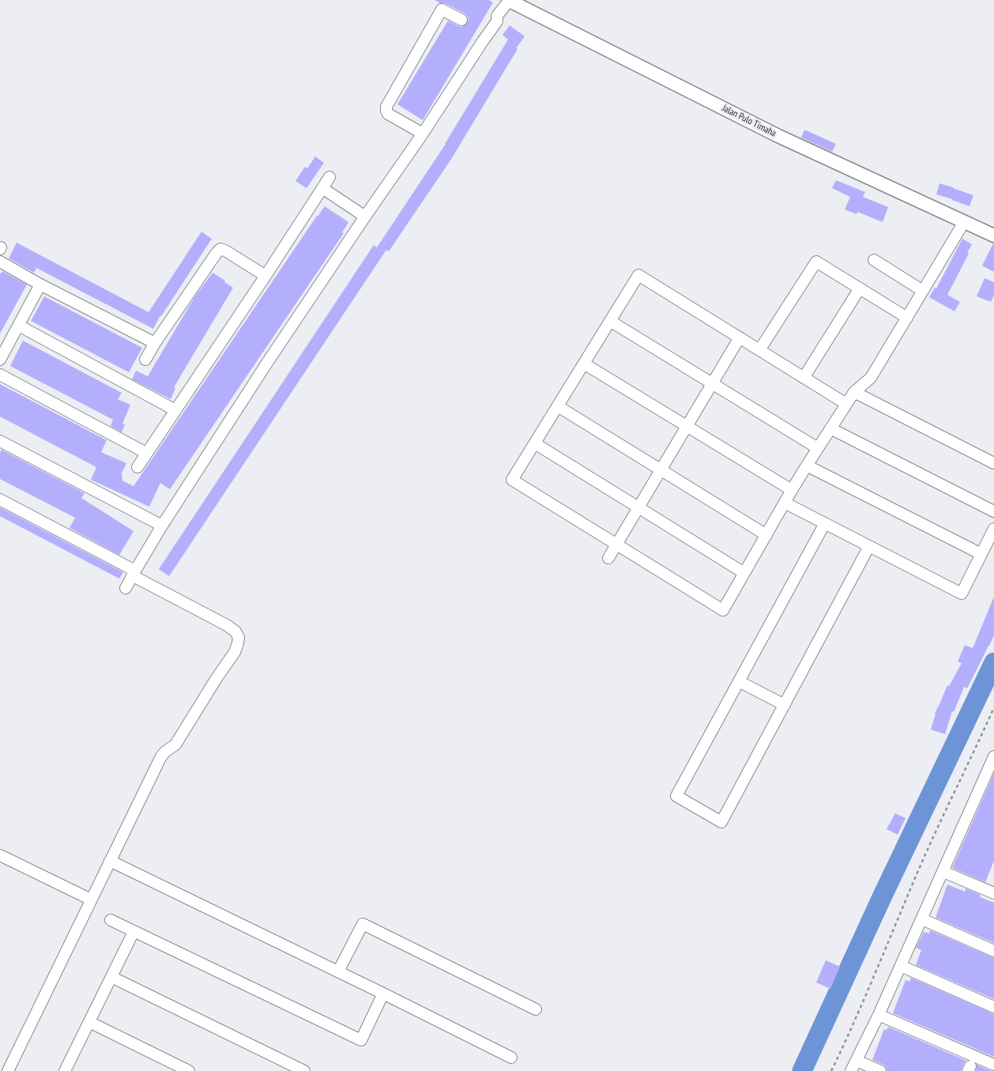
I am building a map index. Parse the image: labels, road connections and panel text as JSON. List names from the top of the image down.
{
  "streets": {
    "street": ["Jalan Pulo Timaha"]
  }
}
